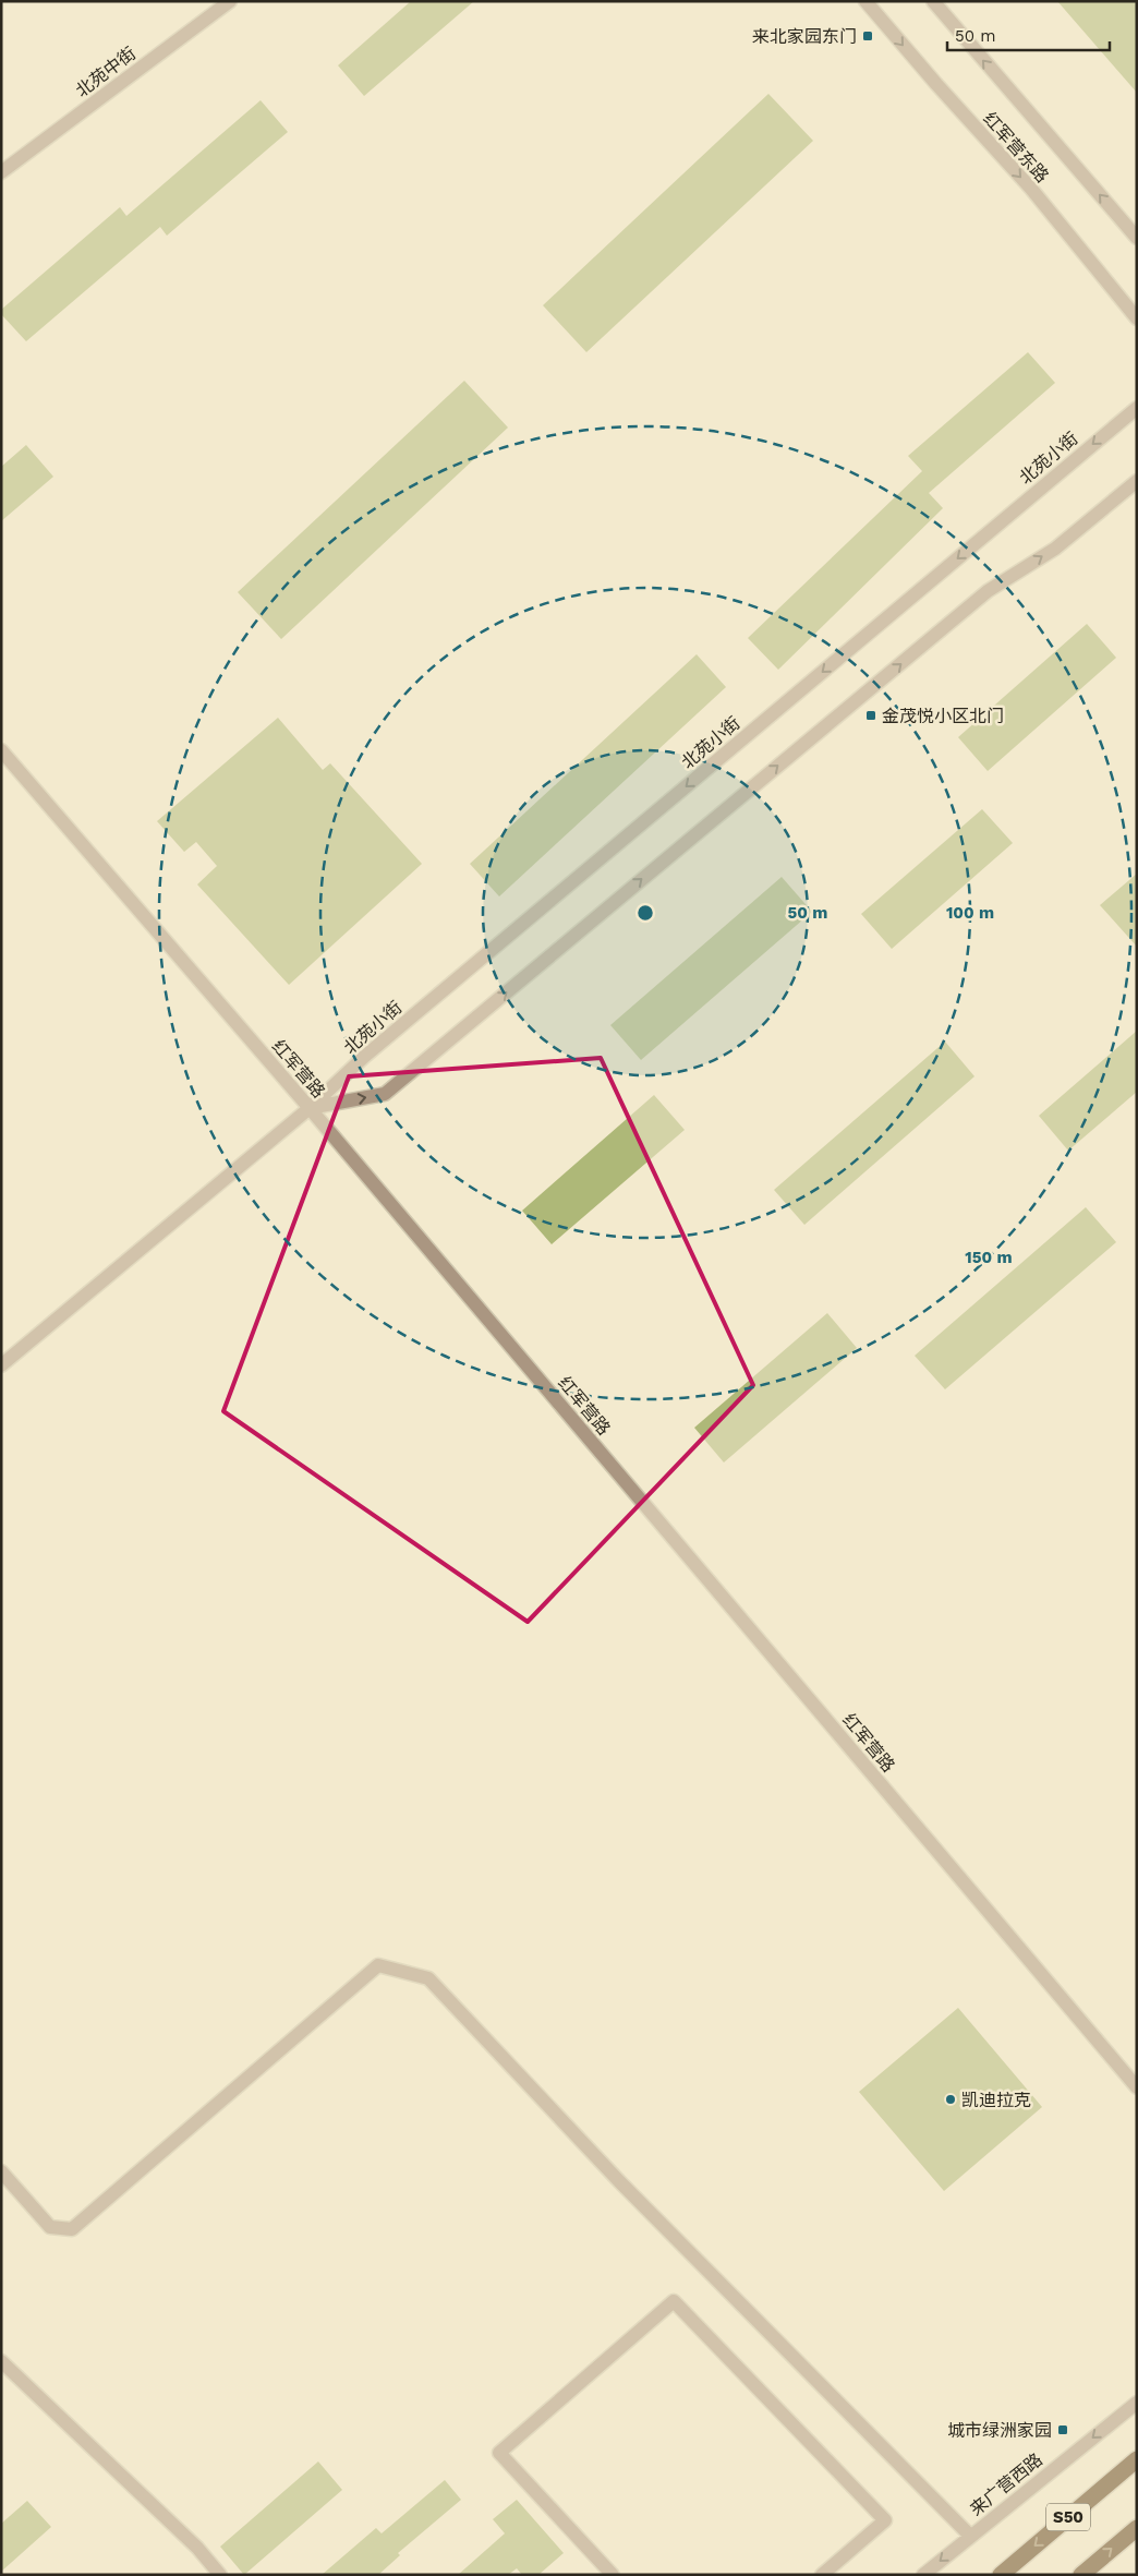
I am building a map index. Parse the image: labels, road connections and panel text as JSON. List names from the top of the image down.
{
  "streets": {
    "highway": ["S50"],
    "street": [
      "北苑中街",
      "红军营东路",
      "北苑小街",
      "红军营路",
      "来广营西路"
    ]
  },
  "crossings": [
    ["北苑小街", "红军营路"]
  ],
  "one_way": ["来广营西路"],
  "places": {
    "transit": ["来北家园东门", "金茂悦小区北门", "城市绿洲家园"],
    "other": ["凯迪拉克"]
  },
  "scale_bar": "50 m",
  "rings": ["50 m", "100 m", "150 m"]
}
